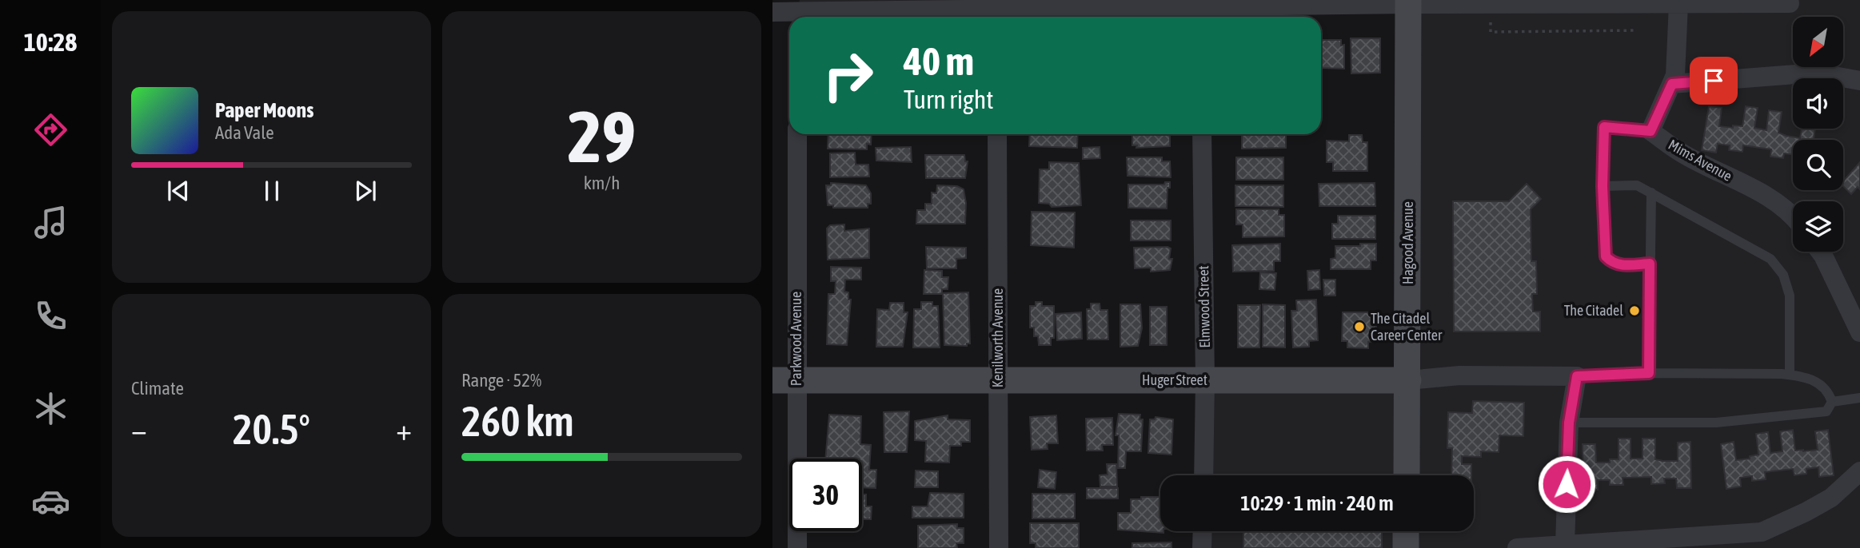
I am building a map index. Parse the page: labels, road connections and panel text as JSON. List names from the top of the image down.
{
  "streets": {
    "street": [
      "Mims Avenue",
      "Hagood Avenue",
      "Elmwood Street",
      "Kenilworth Avenue",
      "Parkwood Avenue",
      "Huger Street"
    ]
  },
  "crossings": [
    ["Hagood Avenue", "Huger Street"],
    ["Elmwood Street", "Huger Street"],
    ["Kenilworth Avenue", "Huger Street"],
    ["Parkwood Avenue", "Huger Street"]
  ],
  "places": ["The Citadel", "The Citadel Career Center"],
  "north": "bottom left",
  "page": {
    "tabs": "10:28",
    "tile": [
      ["29", "km/h"],
      "Climate",
      ["Range · 52%", "260 km"]
    ],
    "turn": ["40 m", "Turn right"],
    "song": ["Paper Moons", "Ada Vale"],
    "heat": ["−", "20.5°", "+"],
    "limit": "30",
    "trip": "10:29 · 1 min · 240 m"
  }
}
